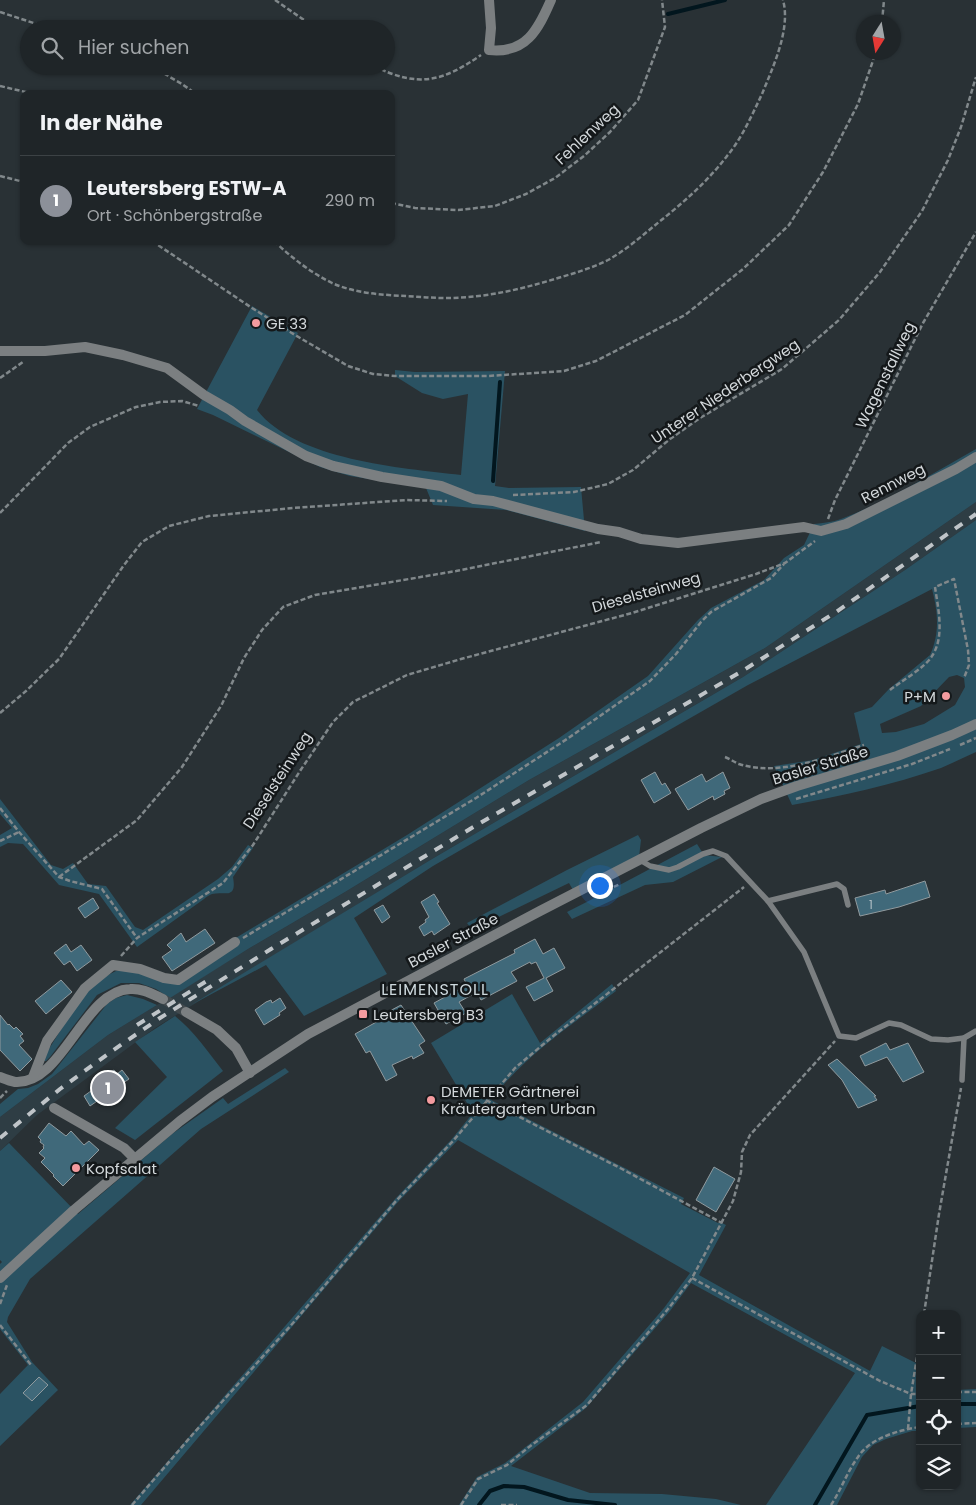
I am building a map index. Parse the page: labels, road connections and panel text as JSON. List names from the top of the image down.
{
  "streets": {
    "street": ["Rennweg", "Basler Straße"],
    "path": [
      "Fehlenweg",
      "Wagenstallweg",
      "Unterer Niederbergweg",
      "Dieselsteinweg"
    ]
  },
  "crossings": [
    ["Wagenstallweg", "Rennweg"]
  ],
  "districts": ["LEIMENSTOLL"],
  "places": {
    "other": [
      "GE 33",
      "P+M",
      "DEMETER Gärtnerei Kräutergarten Urban",
      "Kopfsalat"
    ],
    "transit": ["Leutersberg B3"]
  },
  "house_numbers": ["1"],
  "north": "bottom",
  "page": {
    "search": "Hier suchen",
    "heading": "In der Nähe",
    "list": [
      {
        "mark": "1",
        "name": "Leutersberg ESTW-A",
        "note": "Ort · Schönbergstraße",
        "value": "290 m"
      }
    ],
    "pins": "1",
    "map_buttons": ["+", "−"]
  }
}
